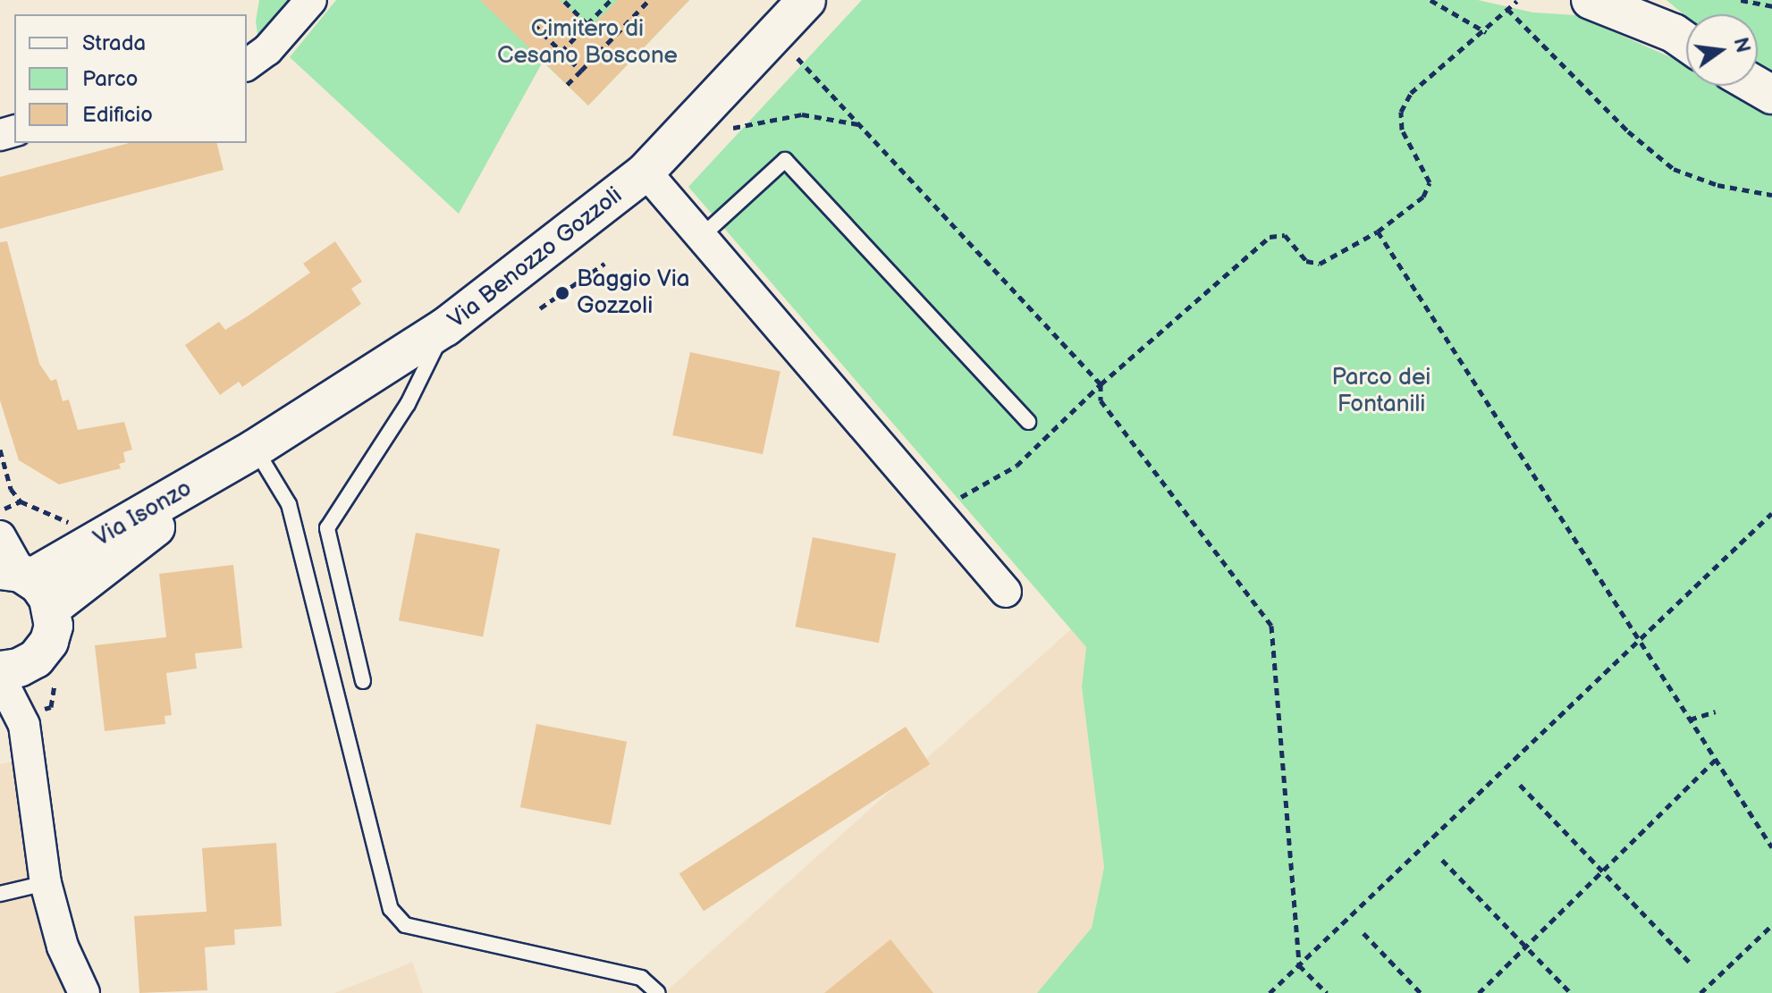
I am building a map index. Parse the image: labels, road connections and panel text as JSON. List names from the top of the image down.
{
  "streets": {
    "street": ["Via Benozzo Gozzoli", "Via Isonzo"]
  },
  "crossings": [
    ["Via Benozzo Gozzoli", "Via Isonzo"]
  ],
  "parks": ["Cimitero di Cesano Boscone", "Parco dei Fontanili"],
  "places": ["Baggio Via Gozzoli"],
  "legend": ["Strada", "Parco", "Edificio"],
  "north": "right"
}
